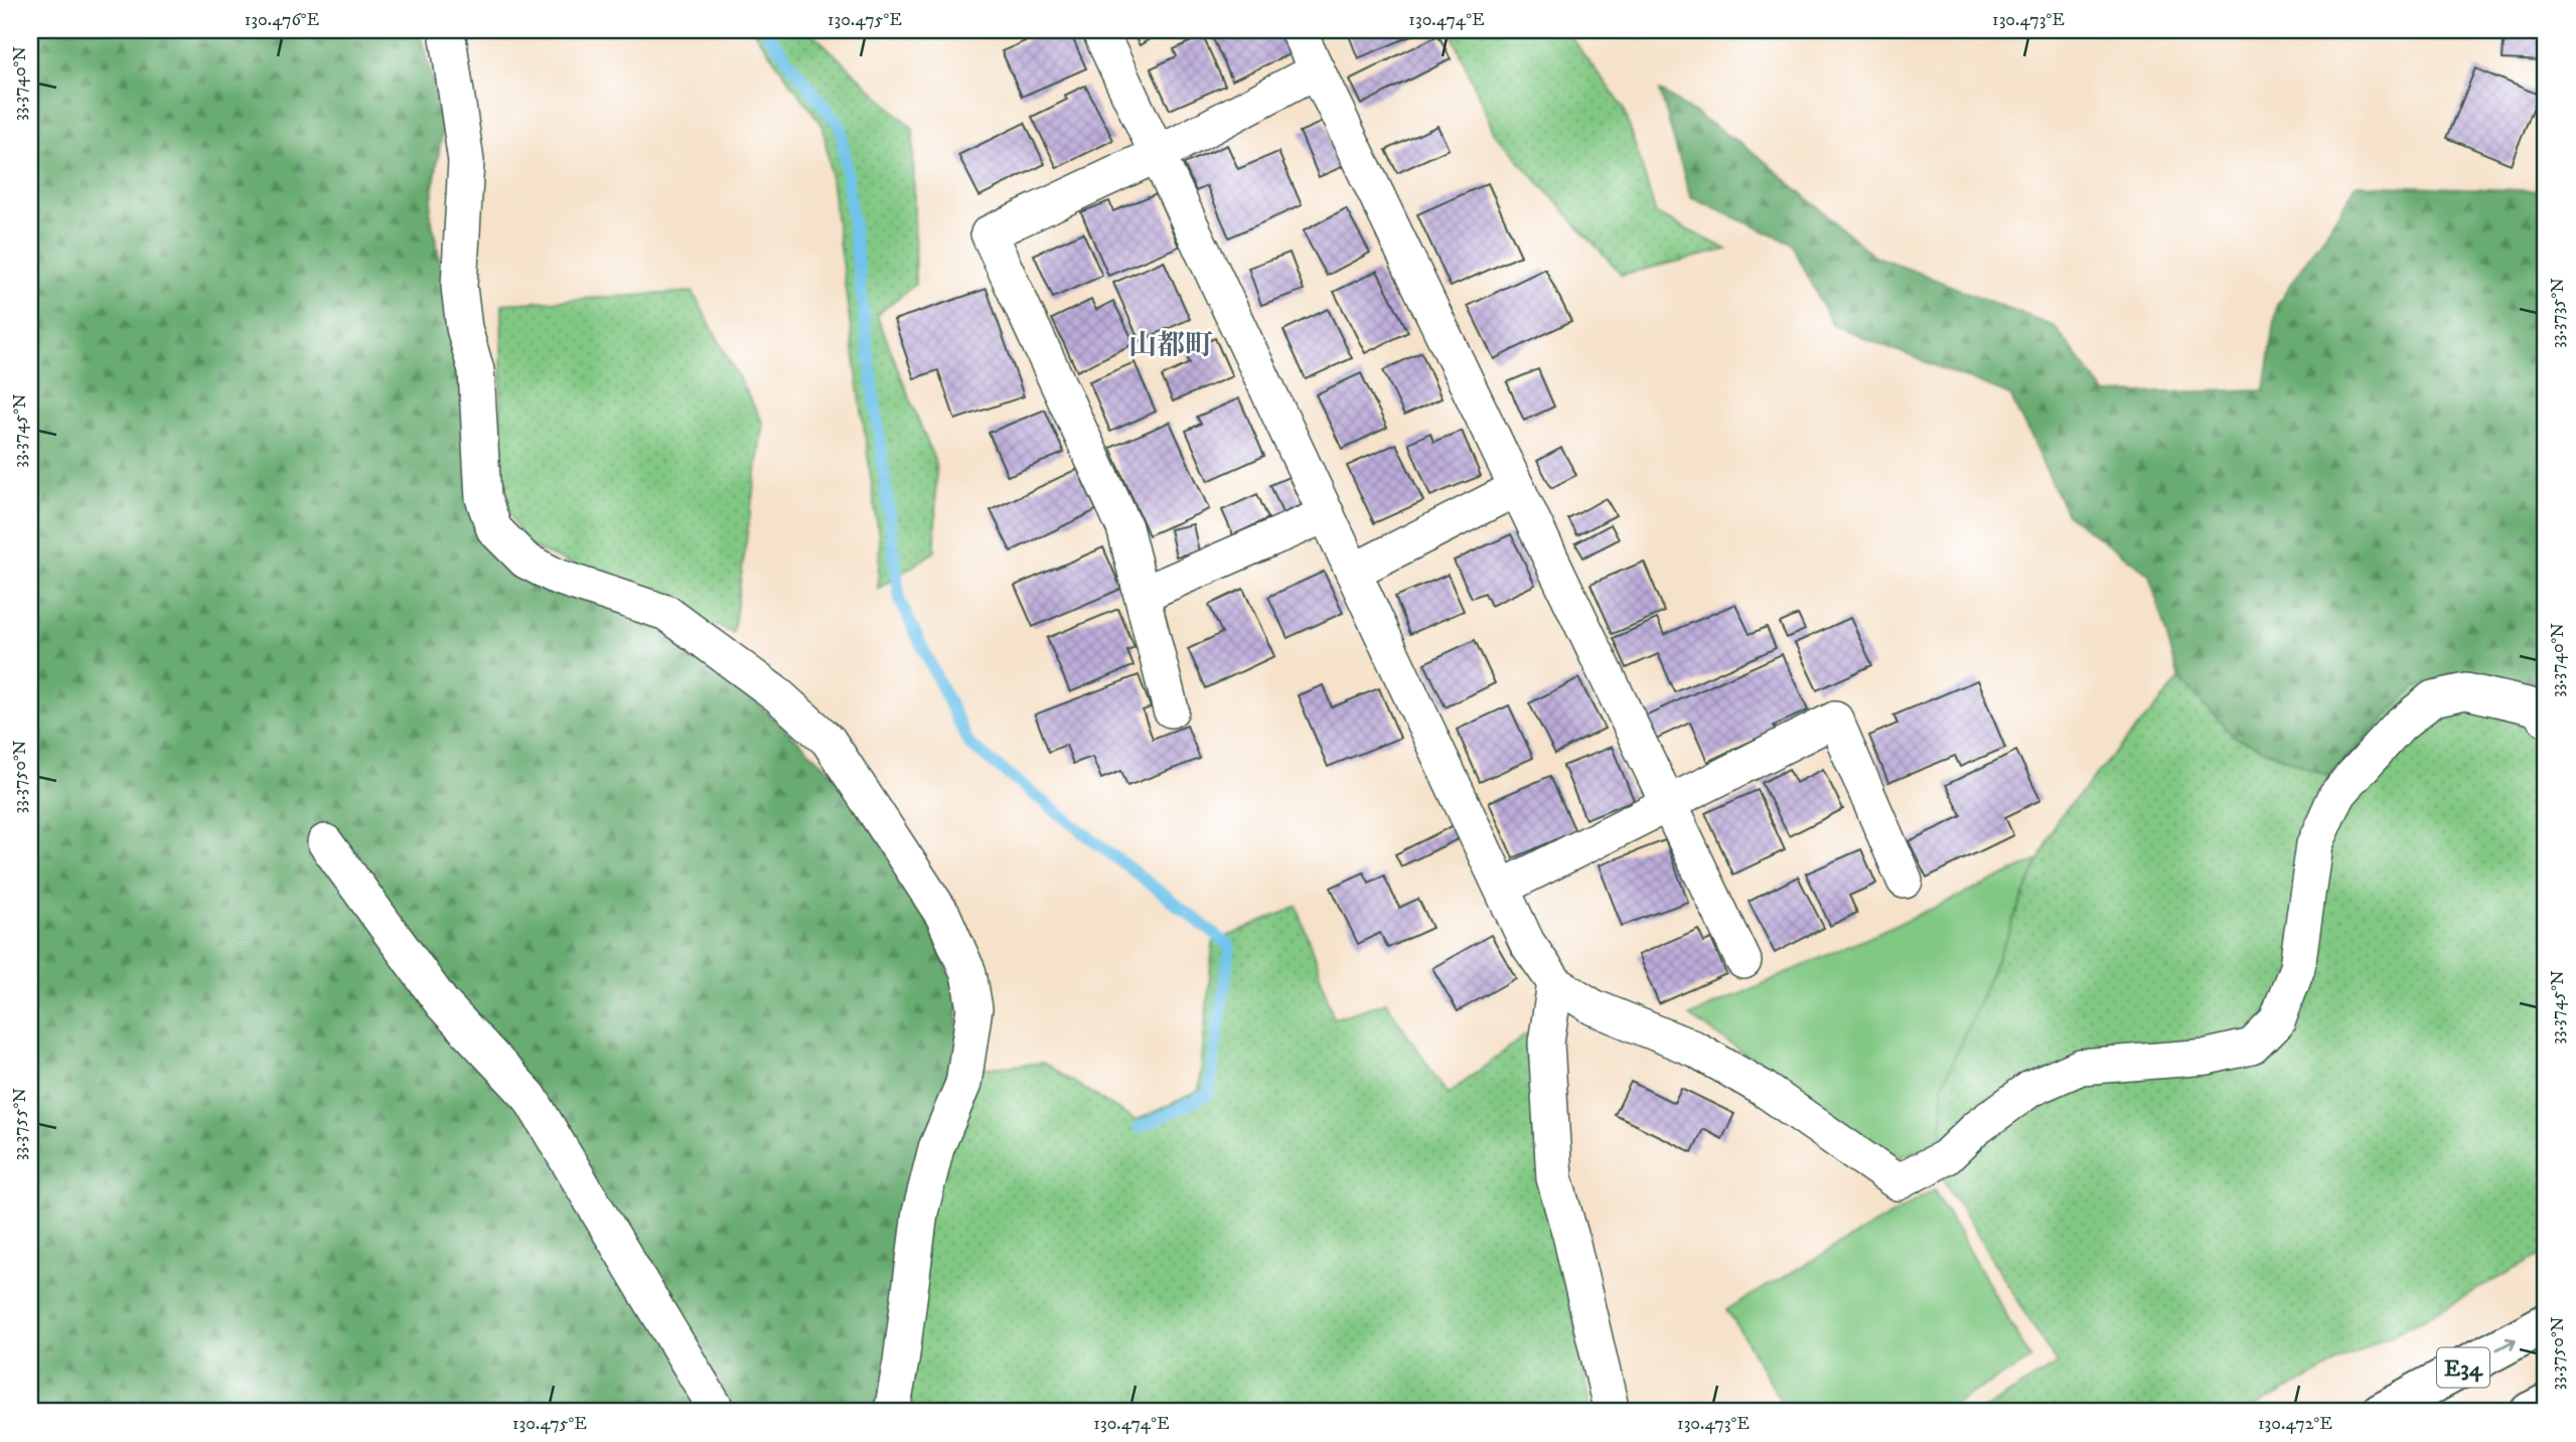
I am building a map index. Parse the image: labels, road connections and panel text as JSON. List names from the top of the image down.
{
  "streets": {
    "highway": ["E34"]
  },
  "districts": ["山都町"],
  "coordinates": [
    "130.476°E",
    "130.475°E",
    "130.474°E",
    "130.473°E",
    "33.3740°N",
    "33.3735°N",
    "33.3745°N",
    "33.3750°N",
    "33.3755°N",
    "130.472°E"
  ]
}
